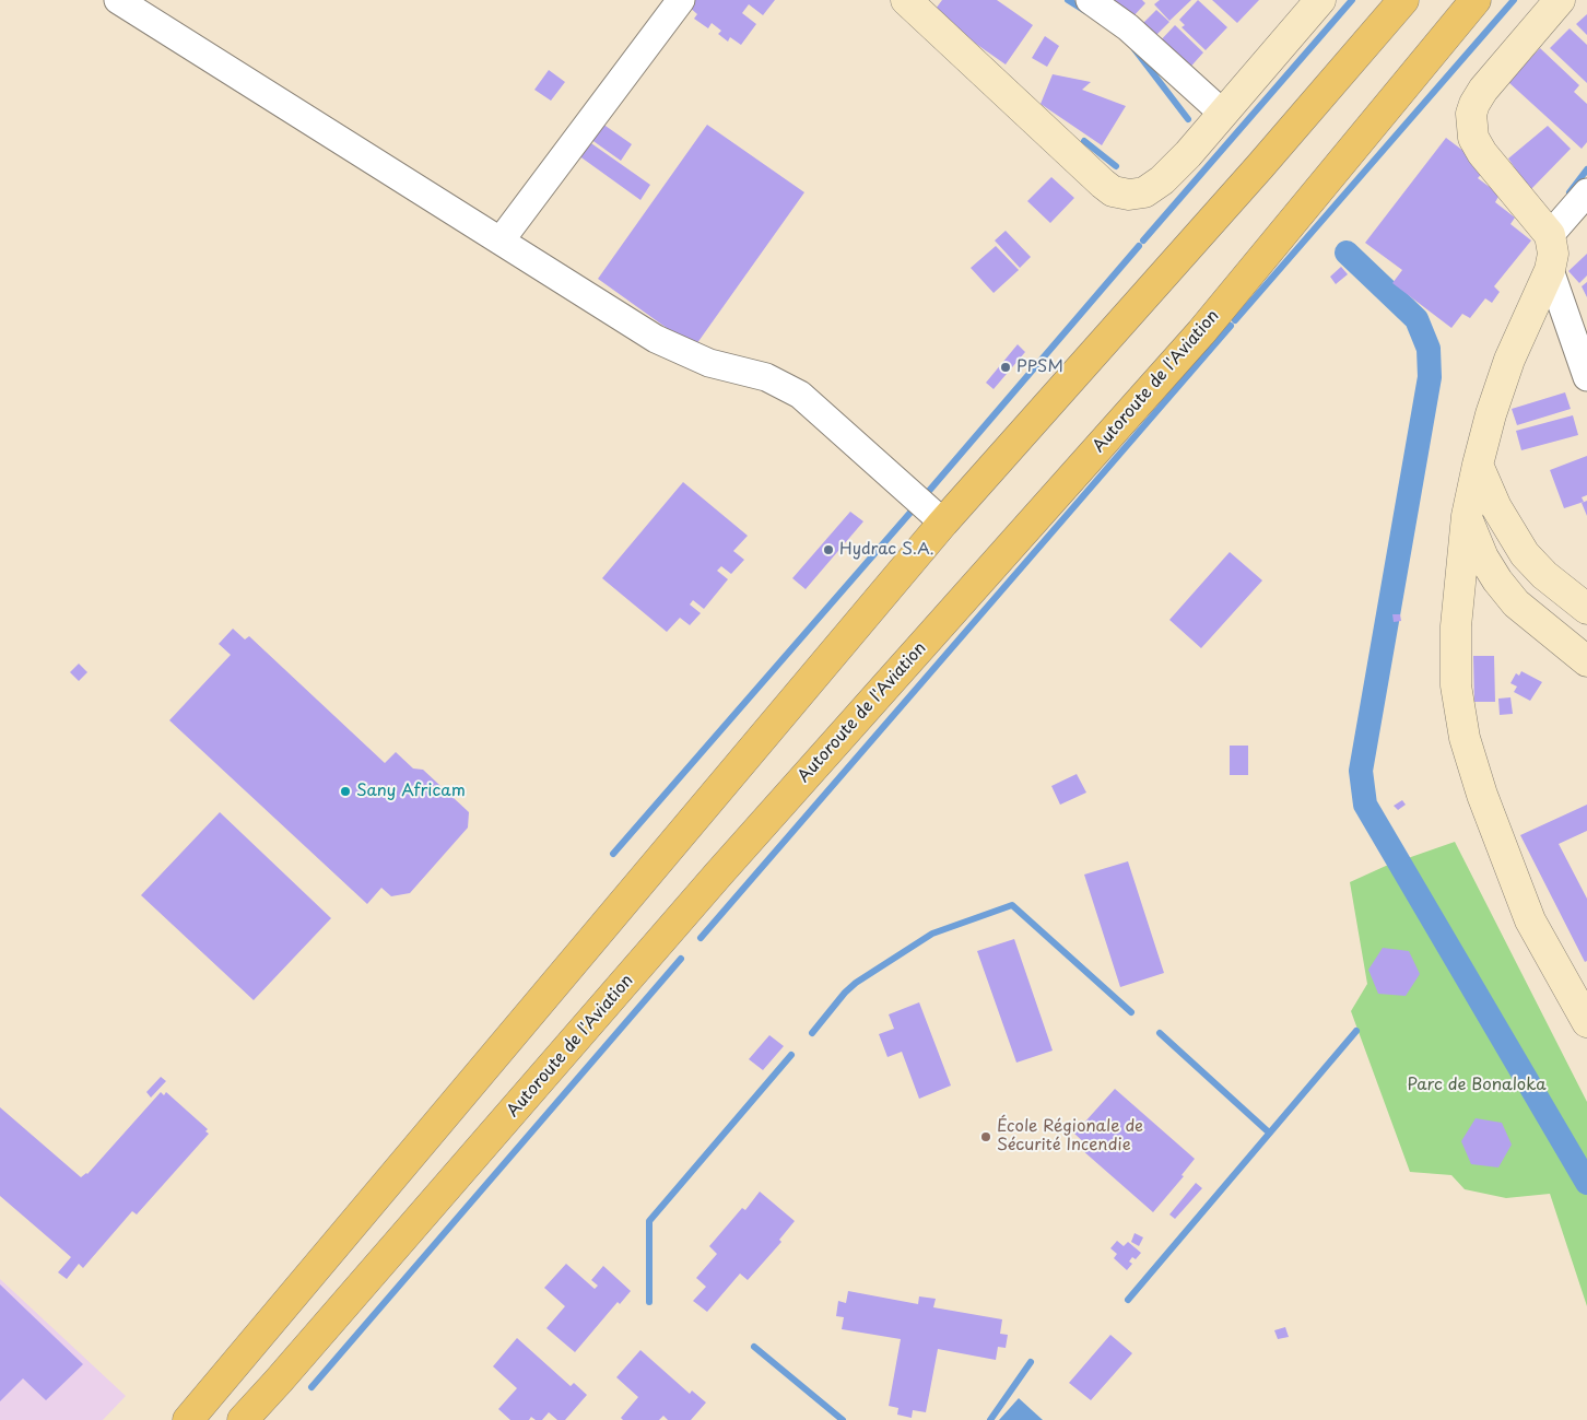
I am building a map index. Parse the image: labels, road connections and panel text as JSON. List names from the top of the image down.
{
  "streets": {
    "highway": ["Autoroute de l'Aviation"]
  },
  "parks": ["Parc de Bonaloka"],
  "places": [
    "PPSM",
    "Hydrac S.A.",
    "Sany Africam",
    "École Régionale de Sécurité Incendie"
  ]
}
